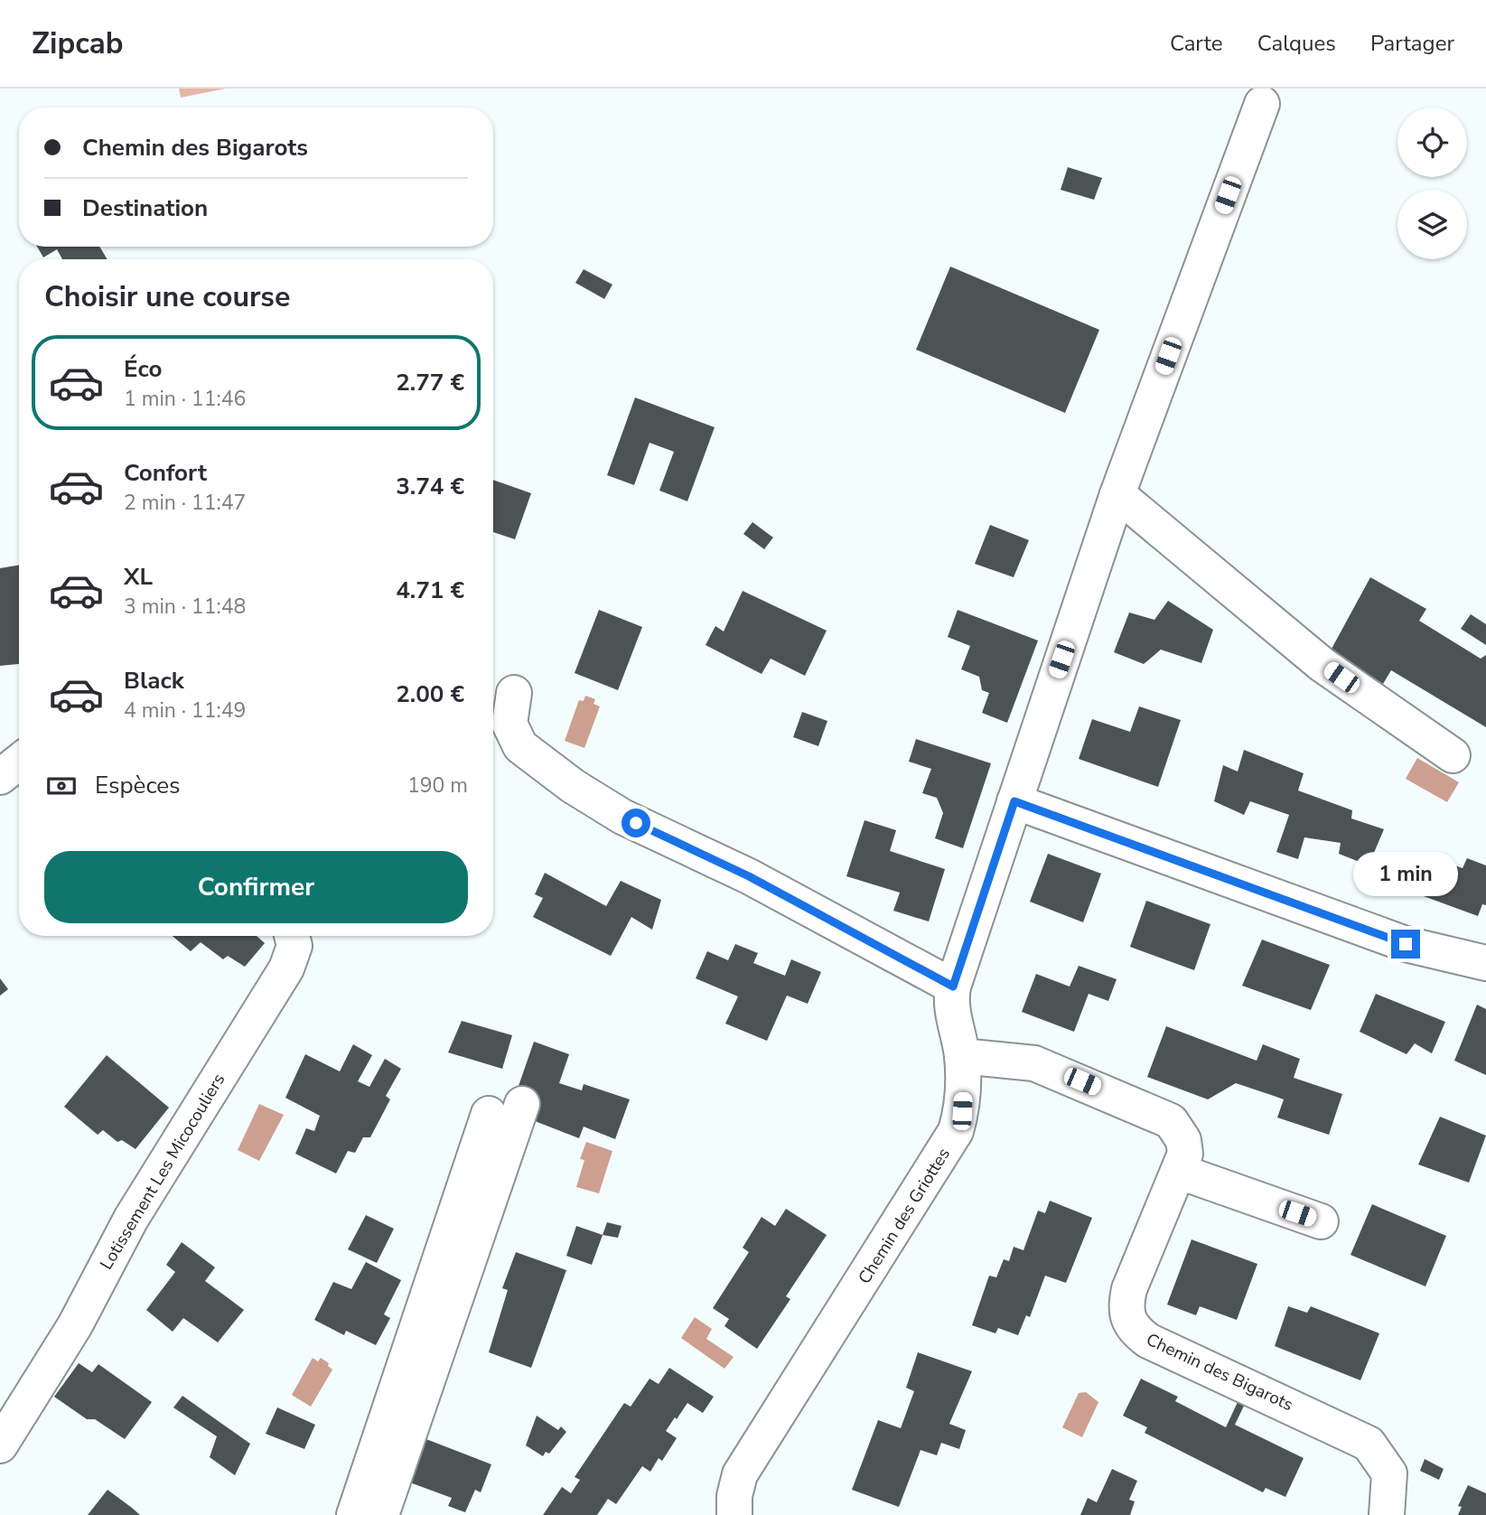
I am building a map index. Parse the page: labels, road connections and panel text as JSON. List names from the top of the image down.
{
  "streets": {
    "street": ["Lotissement Les Micocouliers", "Chemin des Griottes", "Chemin des Bigarots"]
  },
  "crossings": [
    ["Chemin des Griottes", "Chemin des Bigarots"]
  ],
  "page": {
    "header": "Zipcab",
    "nav": ["Carte", "Calques", "Partager"],
    "banner": ["Chemin des Bigarots", "Destination"],
    "heading": "Choisir une course",
    "list": [
      {
        "name": "Éco",
        "note": "1 min · 11:46",
        "value": "2.77 €"
      },
      {
        "name": "Confort",
        "note": "2 min · 11:47",
        "value": "3.74 €"
      },
      {
        "name": "XL",
        "note": "3 min · 11:48",
        "value": "4.71 €"
      },
      {
        "name": "Black",
        "note": "4 min · 11:49",
        "value": "2.00 €"
      }
    ],
    "pay": ["Espèces", "190 m"],
    "buttons": "Confirmer",
    "bubble": "1 min"
  }
}
